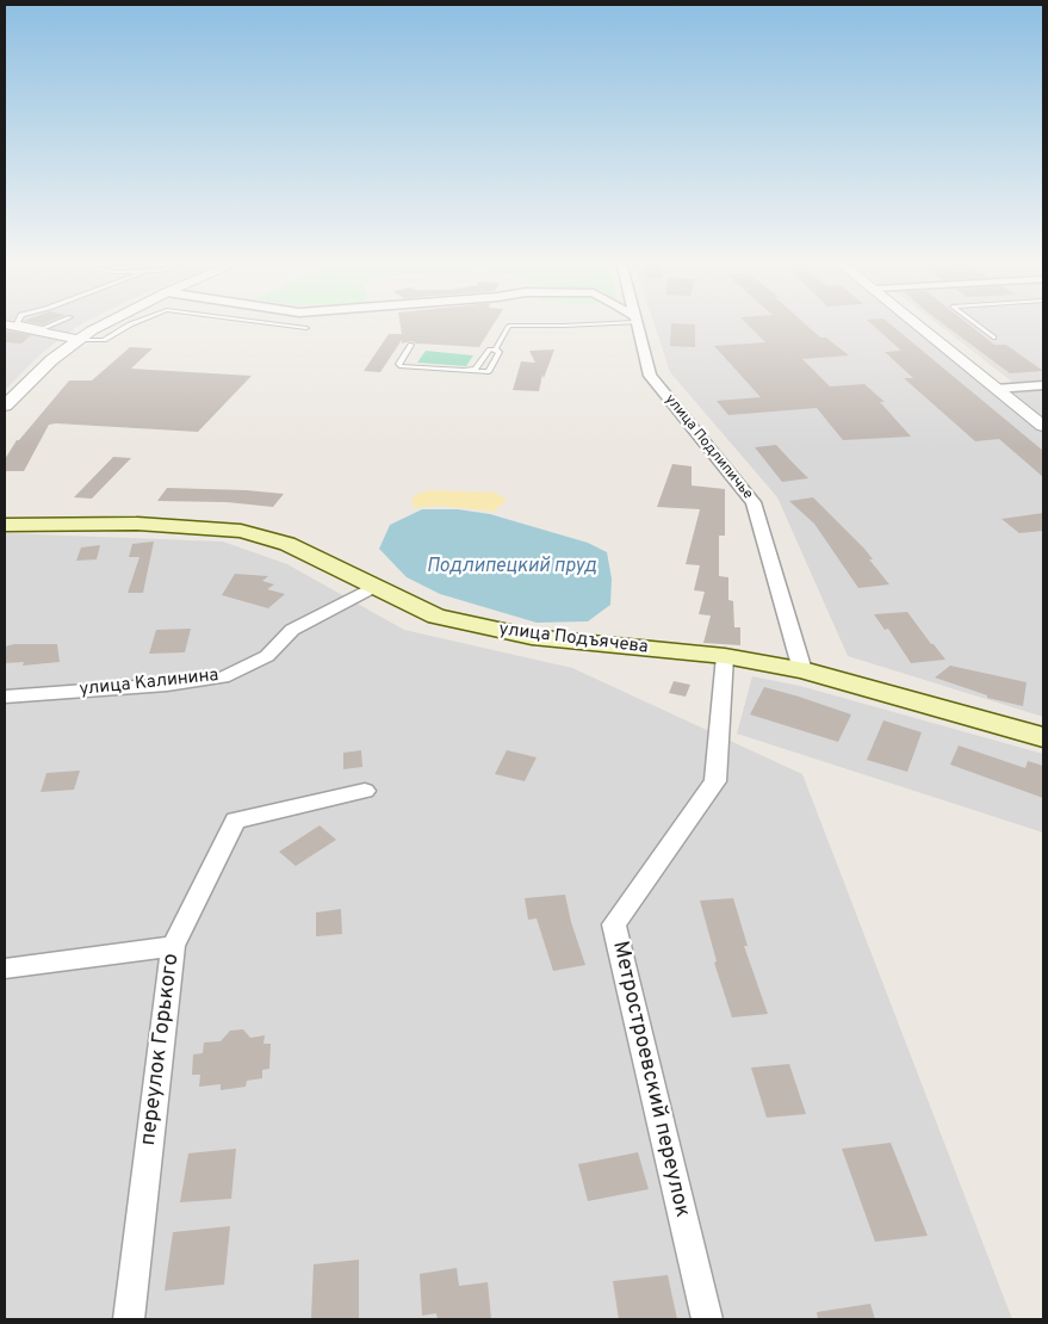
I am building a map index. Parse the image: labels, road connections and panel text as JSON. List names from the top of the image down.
{
  "streets": {
    "main road": ["улица Подъячева"],
    "street": [
      "улица Подлипичье",
      "улица Калинина",
      "переулок Горького",
      "Метростроевский переулок"
    ]
  },
  "crossings": [
    ["улица Подлипичье", "улица Подъячева"],
    ["улица Подъячева", "улица Калинина"],
    ["улица Подъячева", "Метростроевский переулок"]
  ],
  "water": ["Подлипецкий пруд"]
}
